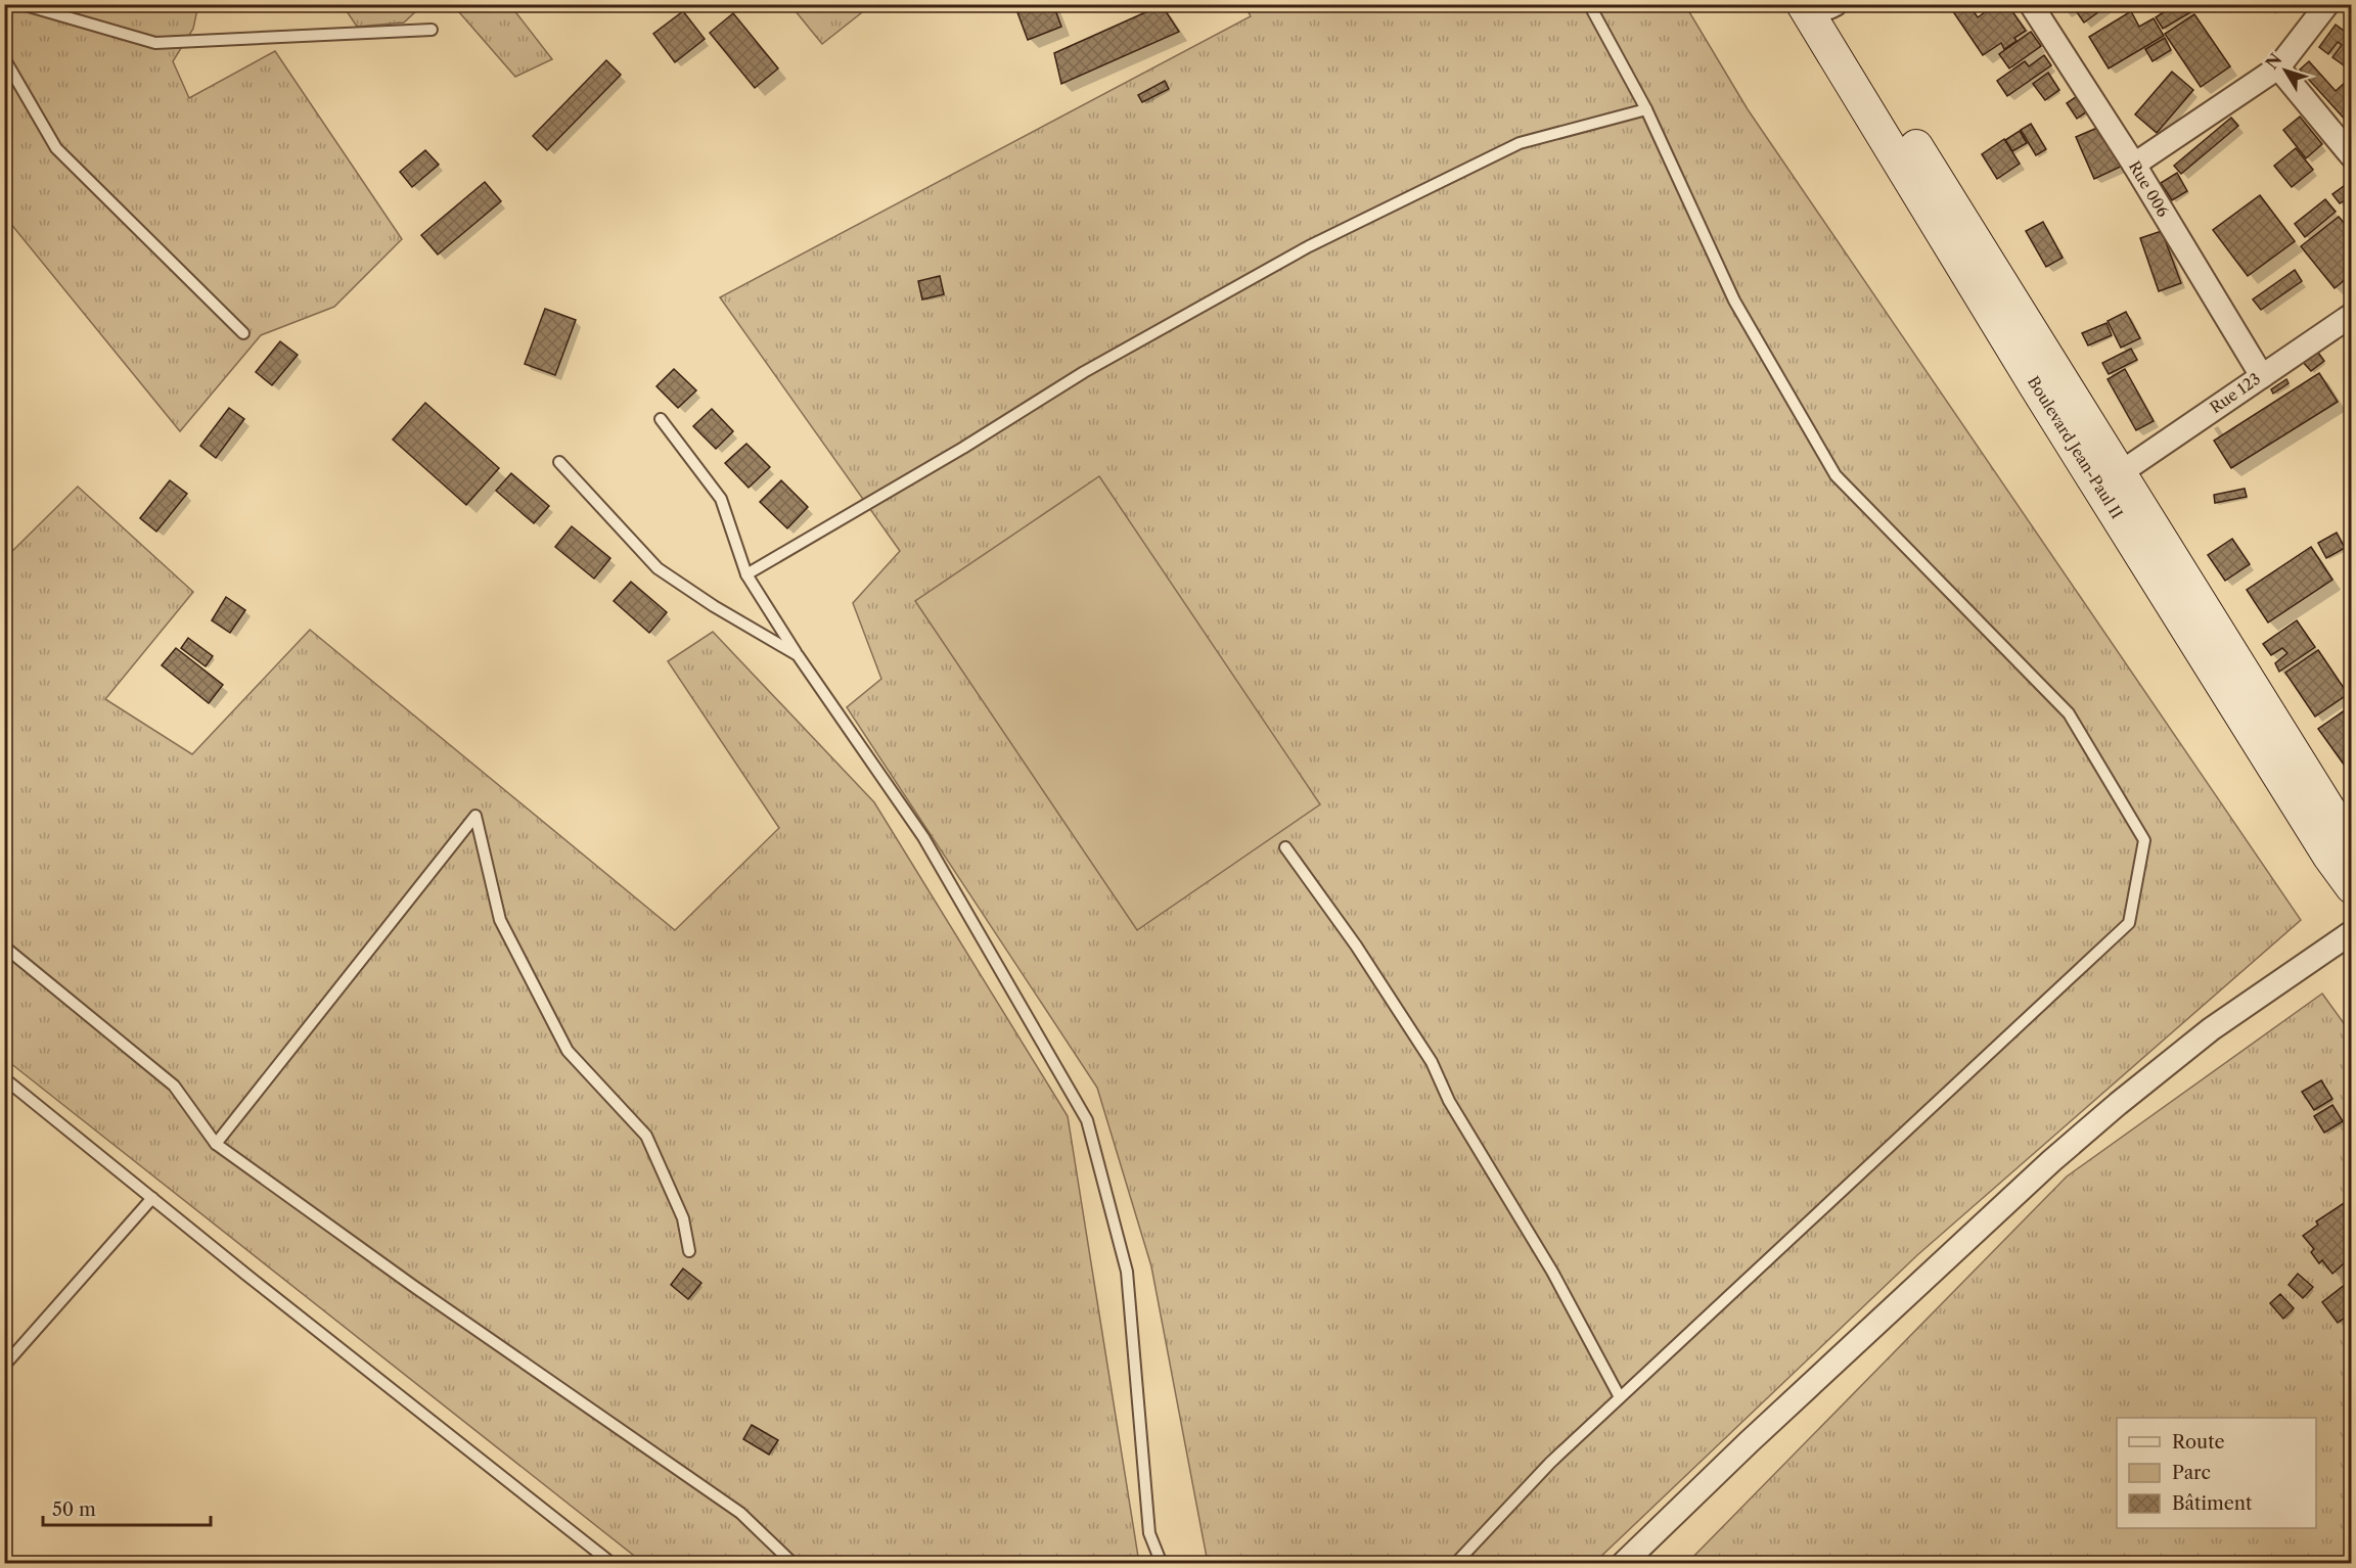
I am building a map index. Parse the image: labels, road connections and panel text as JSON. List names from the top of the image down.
{
  "streets": {
    "main road": ["Boulevard Jean-Paul II"],
    "street": ["Rue 006", "Rue 123"]
  },
  "crossings": [
    ["Rue 006", "Rue 123"],
    ["Rue 123", "Boulevard Jean-Paul II"]
  ],
  "legend": ["Route", "Parc", "Bâtiment"],
  "scale_bar": "50 m",
  "north": "top left"
}
